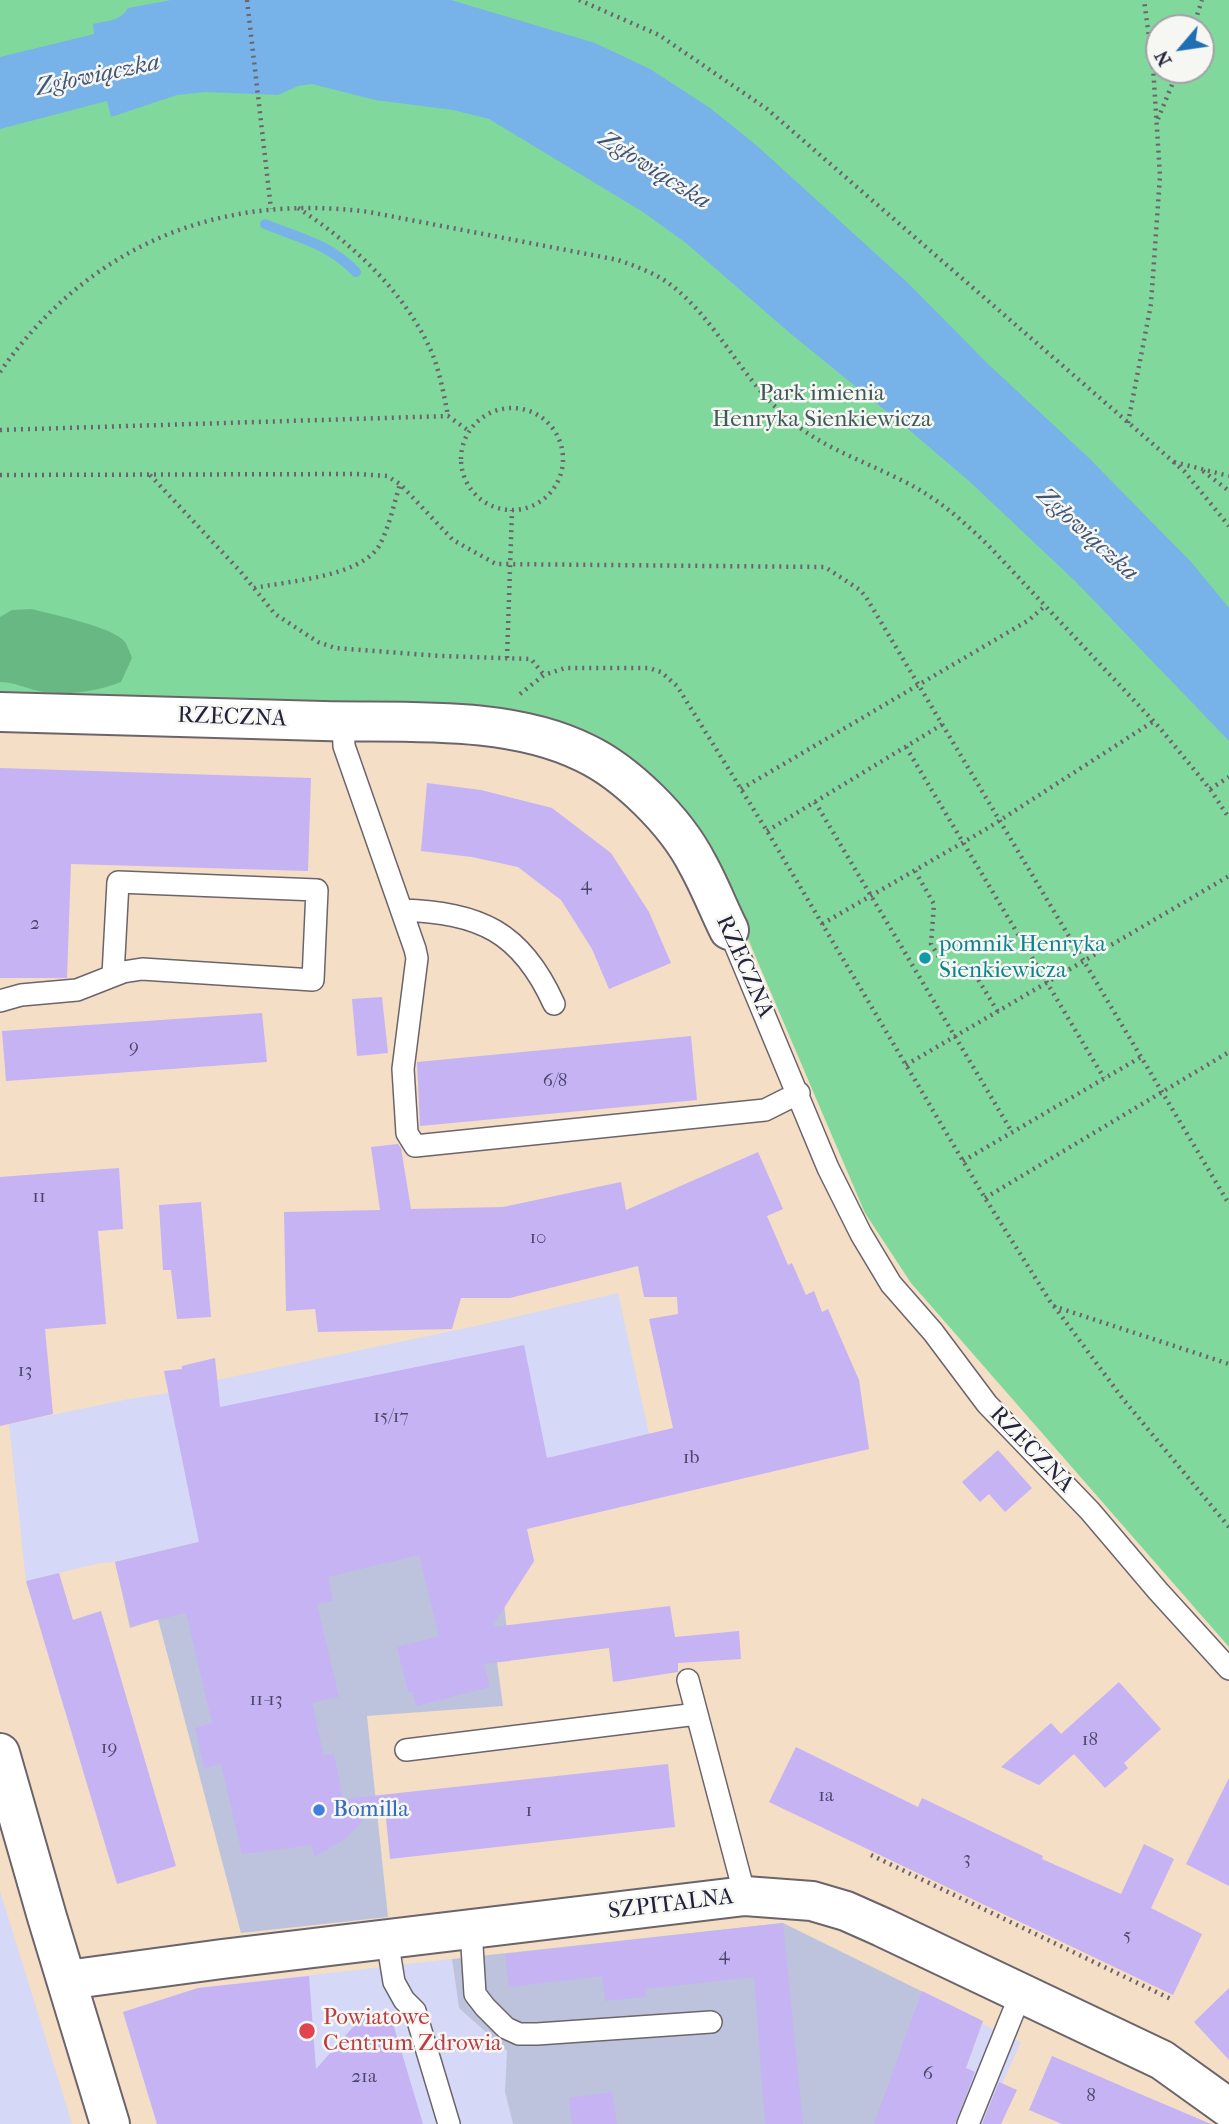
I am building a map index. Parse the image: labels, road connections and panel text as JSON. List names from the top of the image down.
{
  "streets": {
    "street": ["RZECZNA", "SZPITALNA"]
  },
  "water": ["Zgłowiączka"],
  "parks": ["Park imienia Henryka Sienkiewicza"],
  "places": ["pomnik Henryka Sienkiewicza", "Bomilla", "Powiatowe Centrum Zdrowia"],
  "house_numbers": [
    "4",
    "2",
    "9",
    "6/8",
    "11",
    "10",
    "13",
    "15/17",
    "1b",
    "11-13",
    "18",
    "19",
    "1a",
    "1",
    "3",
    "5",
    "4",
    "6",
    "21a",
    "8"
  ],
  "north": "bottom left"
}
